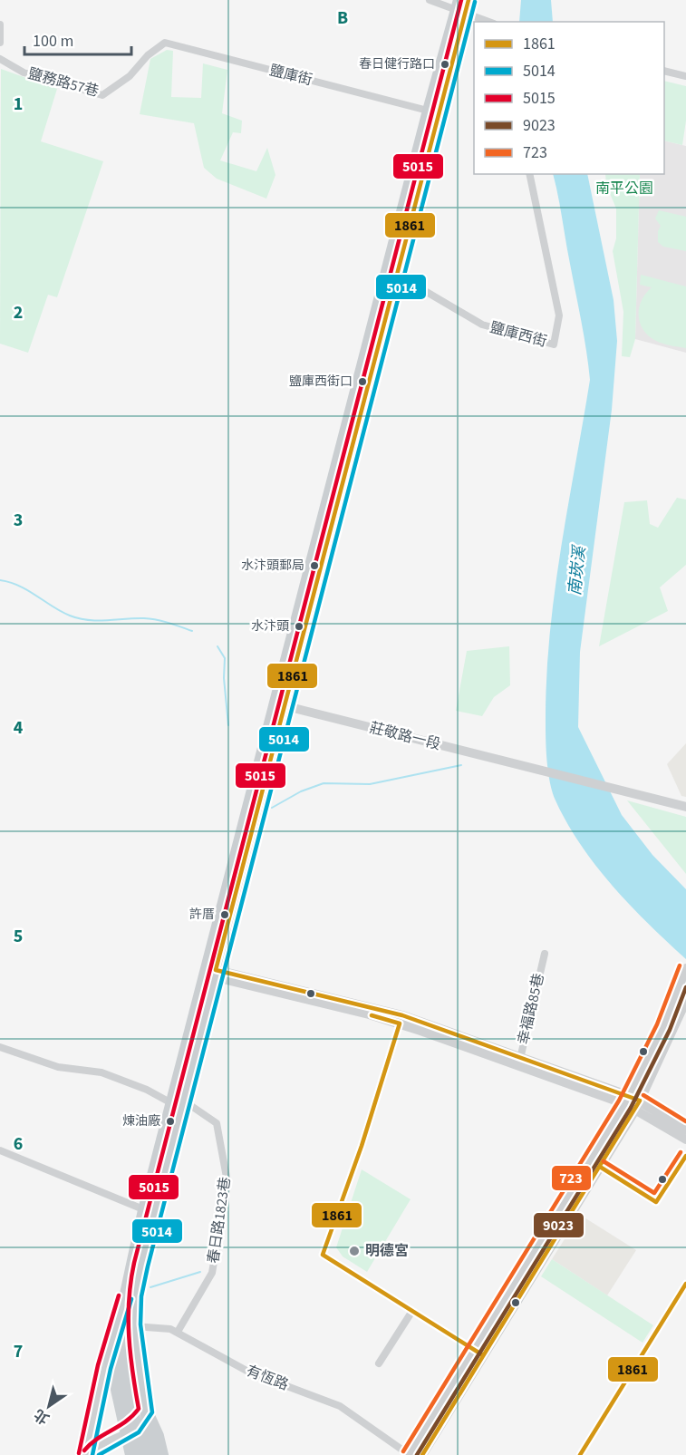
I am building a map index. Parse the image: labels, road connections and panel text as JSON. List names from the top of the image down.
{
  "streets": {
    "street": [
      "鹽庫街",
      "鹽務路57巷",
      "鹽庫西街",
      "莊敬路一段",
      "幸福路85巷",
      "春日路1823巷",
      "有恆路"
    ]
  },
  "crossings": [
    ["鹽庫街", "鹽務路57巷"],
    ["春日路1823巷", "有恆路"]
  ],
  "water": ["南崁溪"],
  "parks": ["南平公園"],
  "places": [
    "春日健行路口",
    "鹽庫西街口",
    "水汴頭郵局",
    "水汴頭",
    "許厝",
    "煉油廠",
    "明德宮"
  ],
  "lines": [
    "transit line 1861",
    "transit line 5015",
    "transit line 5014",
    "transit line 723",
    "transit line 9023"
  ],
  "legend": [
    "1861",
    "5014",
    "5015",
    "9023",
    "723"
  ],
  "scale_bar": "100 m",
  "north": "bottom left",
  "grid": {
    "columns": ["B"],
    "rows": [
      "1",
      "2",
      "3",
      "4",
      "5",
      "6",
      "7"
    ]
  }
}
